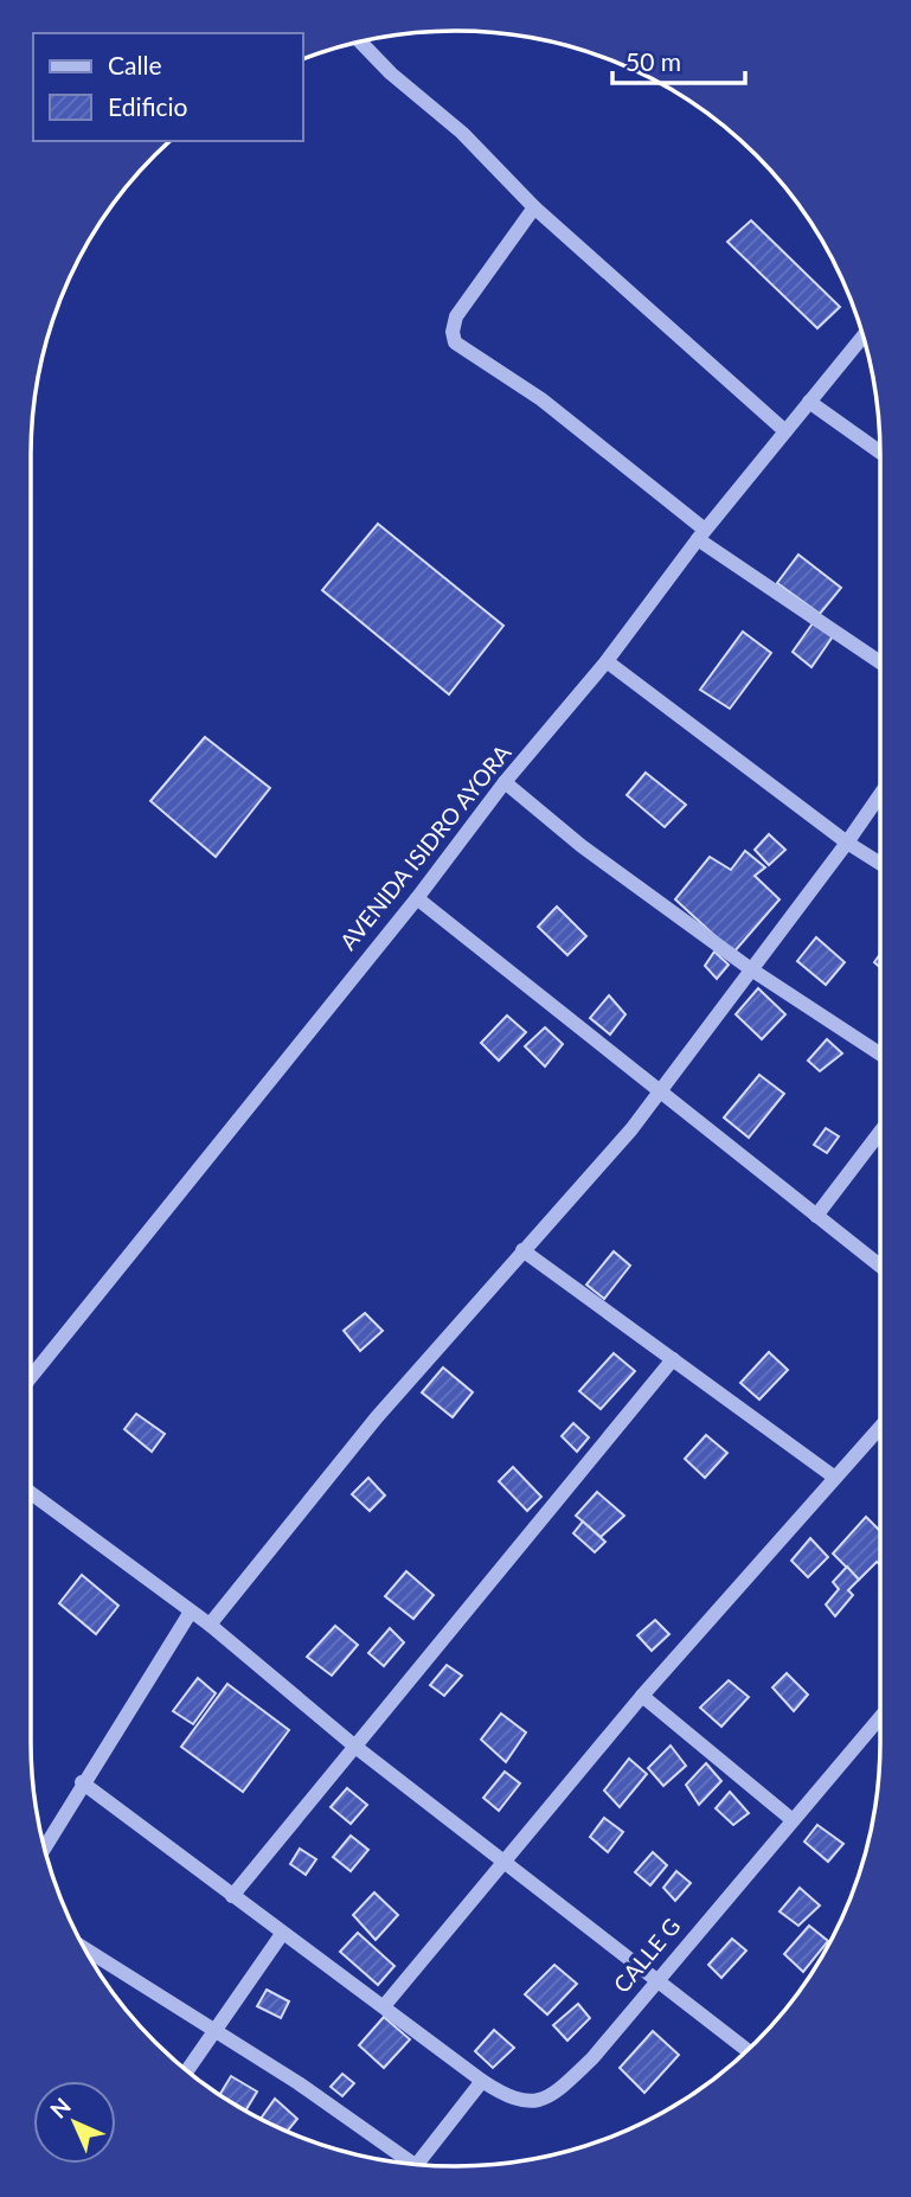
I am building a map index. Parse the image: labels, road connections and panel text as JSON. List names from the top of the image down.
{
  "streets": {
    "street": ["AVENIDA ISIDRO AYORA", "CALLE G"]
  },
  "legend": ["Calle", "Edificio"],
  "scale_bar": "50 m",
  "north": "top left"
}
